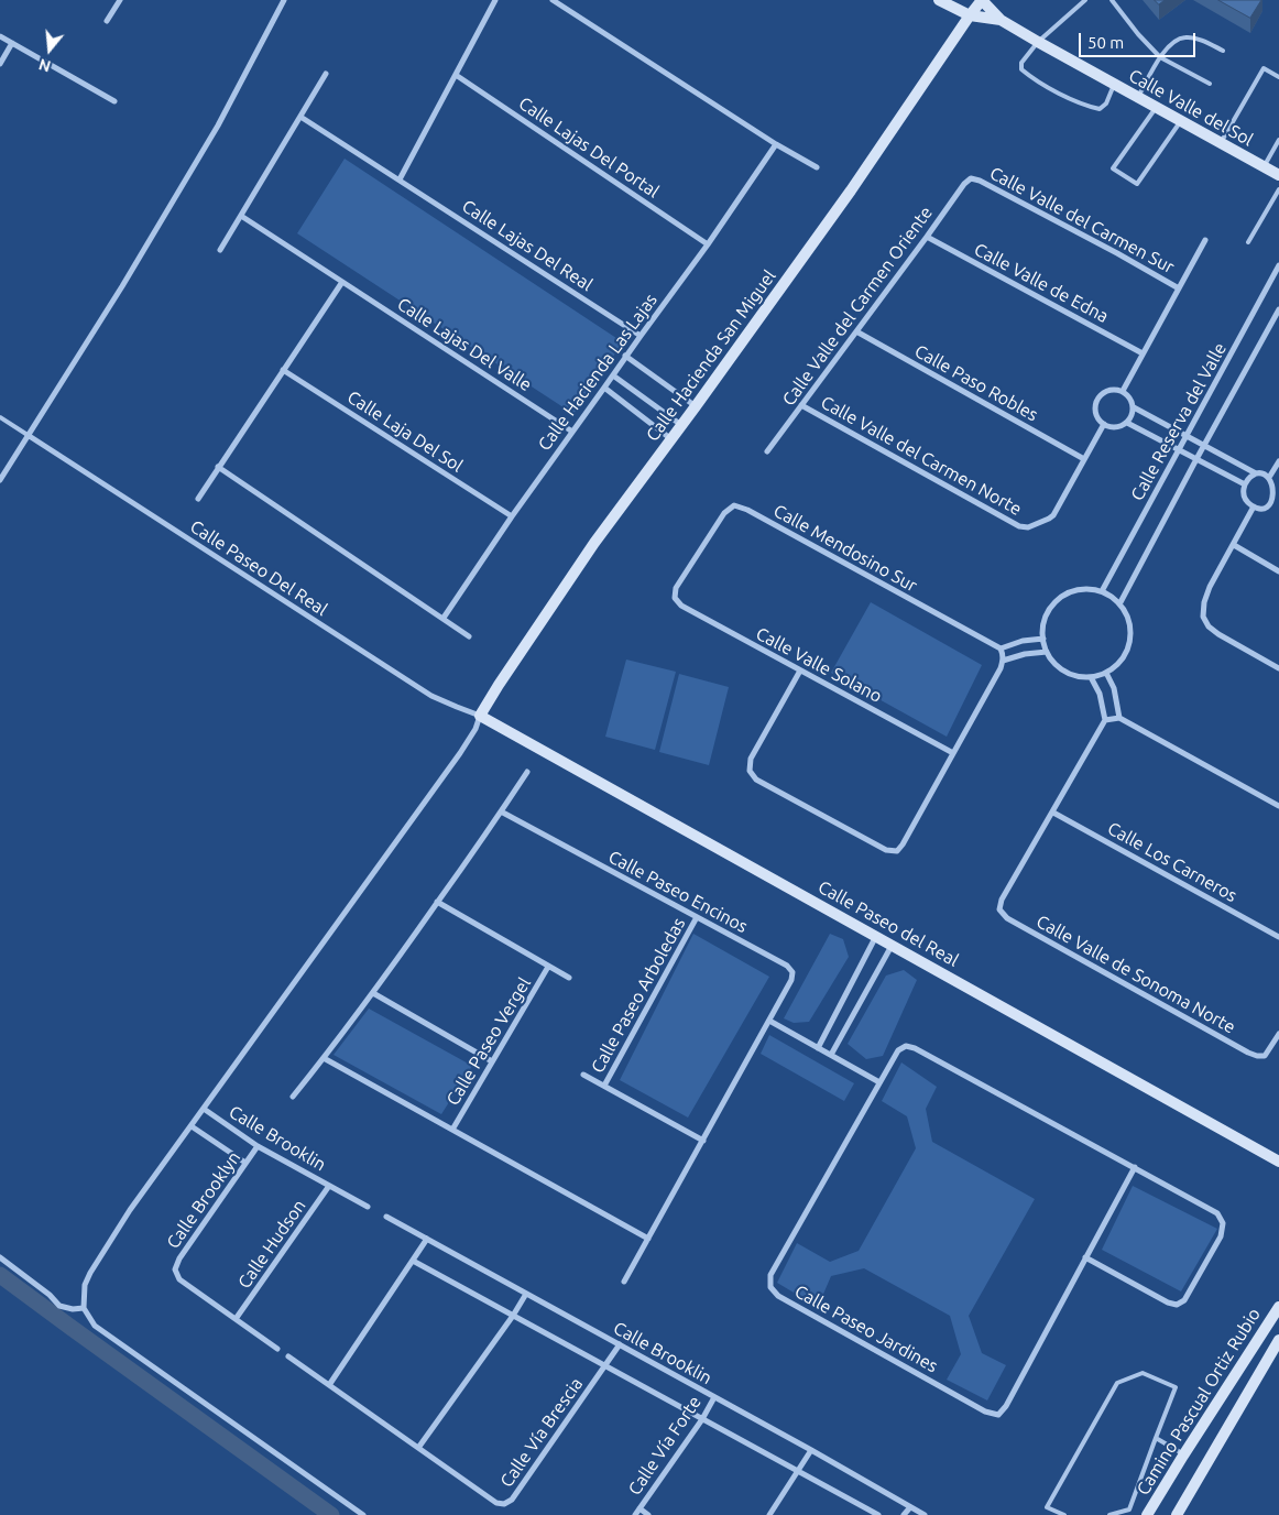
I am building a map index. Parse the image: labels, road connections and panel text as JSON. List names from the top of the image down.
{
  "streets": {
    "street": [
      "Calle Valle del Sol",
      "Calle Lajas Del Portal",
      "Calle Valle del Carmen Sur",
      "Calle Lajas Del Real",
      "Calle Valle de Edna",
      "Calle Valle del Carmen Oriente",
      "Calle Lajas Del Valle",
      "Calle Hacienda San Miguel",
      "Calle Hacienda Las Lajas",
      "Calle Paso Robles",
      "Calle Reserva del Valle",
      "Calle Laja Del Sol",
      "Calle Valle del Carmen Norte",
      "Calle Mendosino Sur",
      "Calle Paseo Del Real",
      "Calle Valle Solano",
      "Calle Los Carneros",
      "Calle Paseo Encinos",
      "Calle Paseo del Real",
      "Calle Valle de Sonoma Norte",
      "Calle Paseo Arboledas",
      "Calle Paseo Vergel",
      "Calle Brooklin",
      "Calle Brooklyn",
      "Calle Hudson",
      "Calle Paseo Jardines",
      "Camino Pascual Ortiz Rubio",
      "Calle Vía Brescia",
      "Calle Vía Forte"
    ]
  },
  "crossings": [
    ["Calle Valle del Sol", "Calle Hacienda San Miguel"],
    ["Calle Lajas Del Portal", "Calle Hacienda Las Lajas"],
    ["Calle Valle del Carmen Sur", "Calle Valle del Carmen Oriente"],
    ["Calle Lajas Del Real", "Calle Hacienda Las Lajas"],
    ["Calle Valle de Edna", "Calle Valle del Carmen Oriente"],
    ["Calle Valle del Carmen Oriente", "Calle Paso Robles"],
    ["Calle Valle del Carmen Oriente", "Calle Valle del Carmen Norte"],
    ["Calle Lajas Del Valle", "Calle Hacienda Las Lajas"],
    ["Calle Hacienda San Miguel", "Calle Paseo Del Real"],
    ["Calle Hacienda San Miguel", "Calle Paseo del Real"],
    ["Calle Hacienda Las Lajas", "Calle Laja Del Sol"],
    ["Calle Paso Robles", "Calle Valle del Carmen Norte"],
    ["Calle Mendosino Sur", "Calle Valle Solano"],
    ["Calle Paseo Del Real", "Calle Paseo del Real"],
    ["Calle Los Carneros", "Calle Valle de Sonoma Norte"],
    ["Calle Paseo Encinos", "Calle Paseo Arboledas"],
    ["Calle Brooklin", "Calle Brooklyn"],
    ["Calle Brooklin", "Calle Hudson"],
    ["Calle Brooklin", "Calle Vía Brescia"],
    ["Calle Brooklin", "Calle Vía Forte"],
    ["Calle Brooklyn", "Calle Hudson"]
  ],
  "scale_bar": "50 m",
  "north": "bottom"
}
